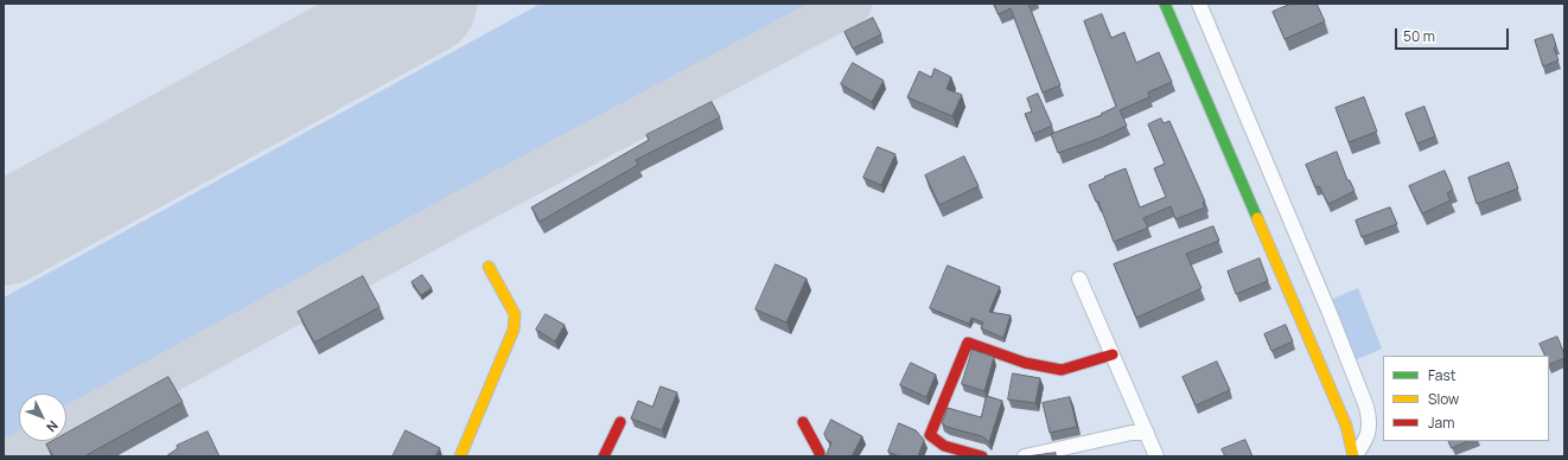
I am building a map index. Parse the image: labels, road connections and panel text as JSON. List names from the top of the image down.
{
  "legend": ["Fast", "Slow", "Jam"],
  "scale_bar": "50 m",
  "north": "bottom right"
}
